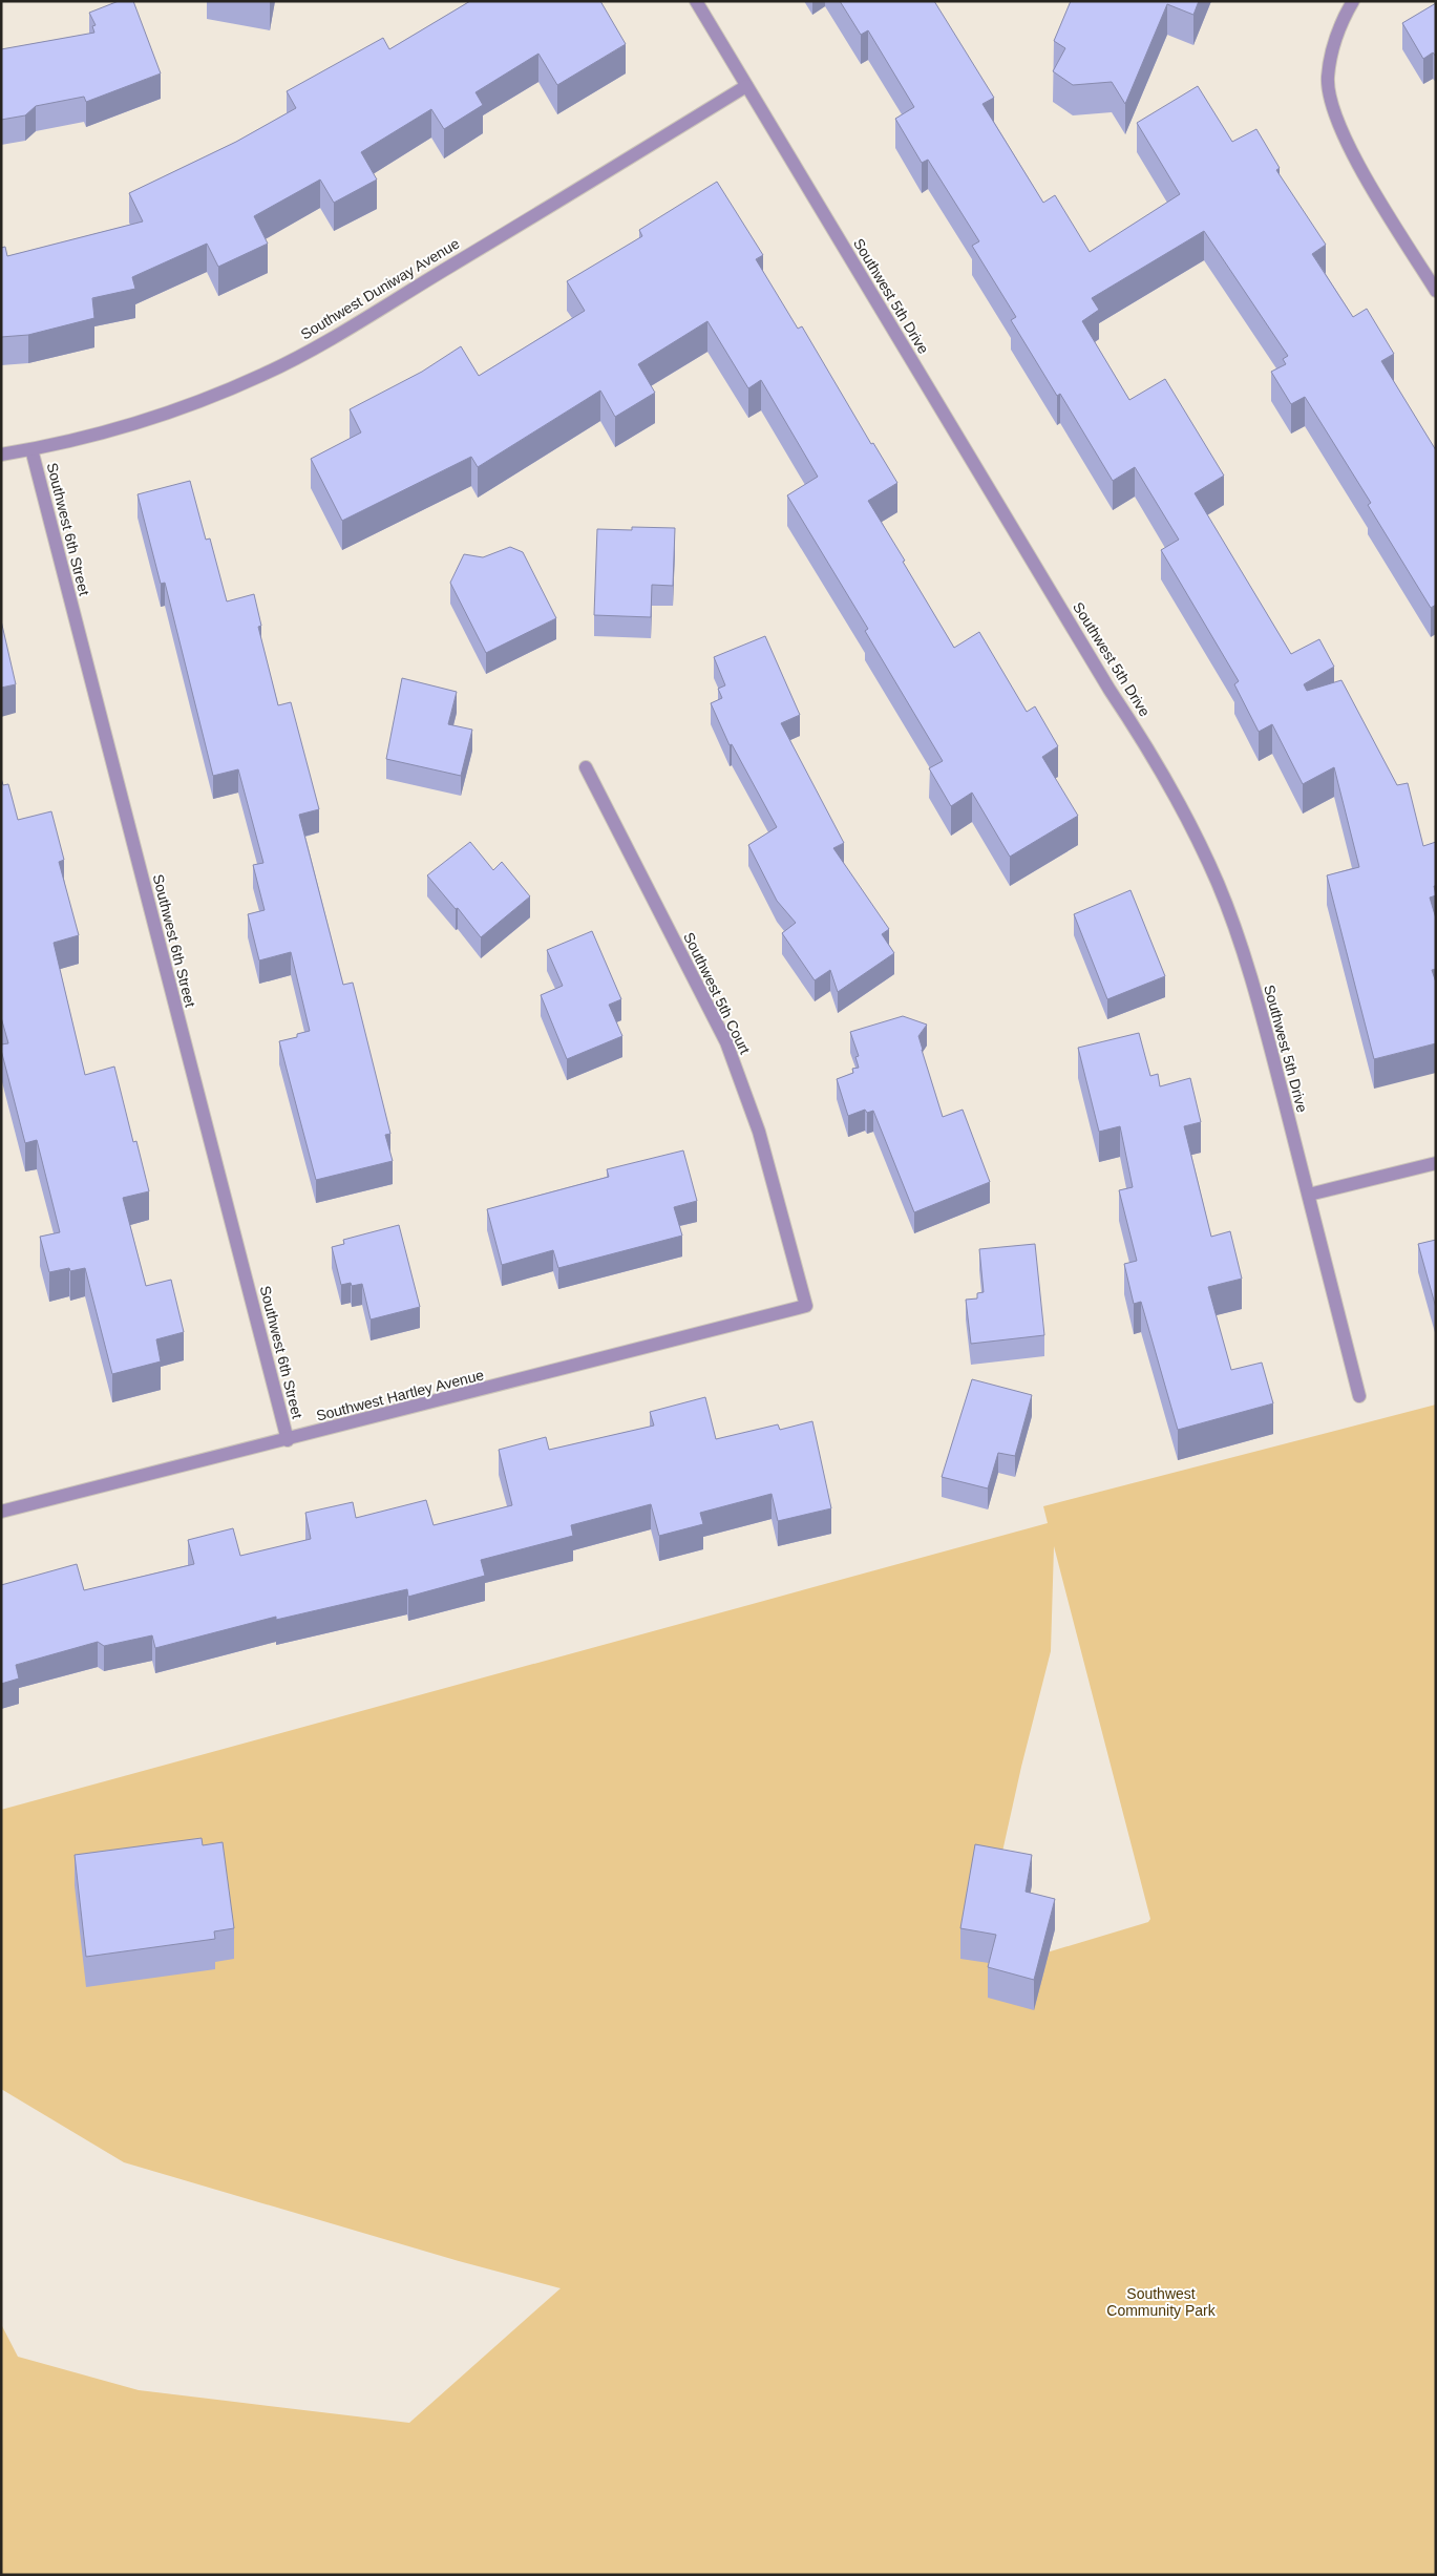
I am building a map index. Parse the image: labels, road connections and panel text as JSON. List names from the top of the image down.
{
  "streets": {
    "street": [
      "Southwest Duniway Avenue",
      "Southwest 5th Drive",
      "Southwest 6th Street",
      "Southwest 5th Court",
      "Southwest Hartley Avenue"
    ]
  },
  "crossings": [
    ["Southwest Duniway Avenue", "Southwest 5th Drive"],
    ["Southwest Duniway Avenue", "Southwest 6th Street"],
    ["Southwest 6th Street", "Southwest Hartley Avenue"],
    ["Southwest 5th Court", "Southwest Hartley Avenue"]
  ],
  "parks": ["Southwest Community Park"]
}
